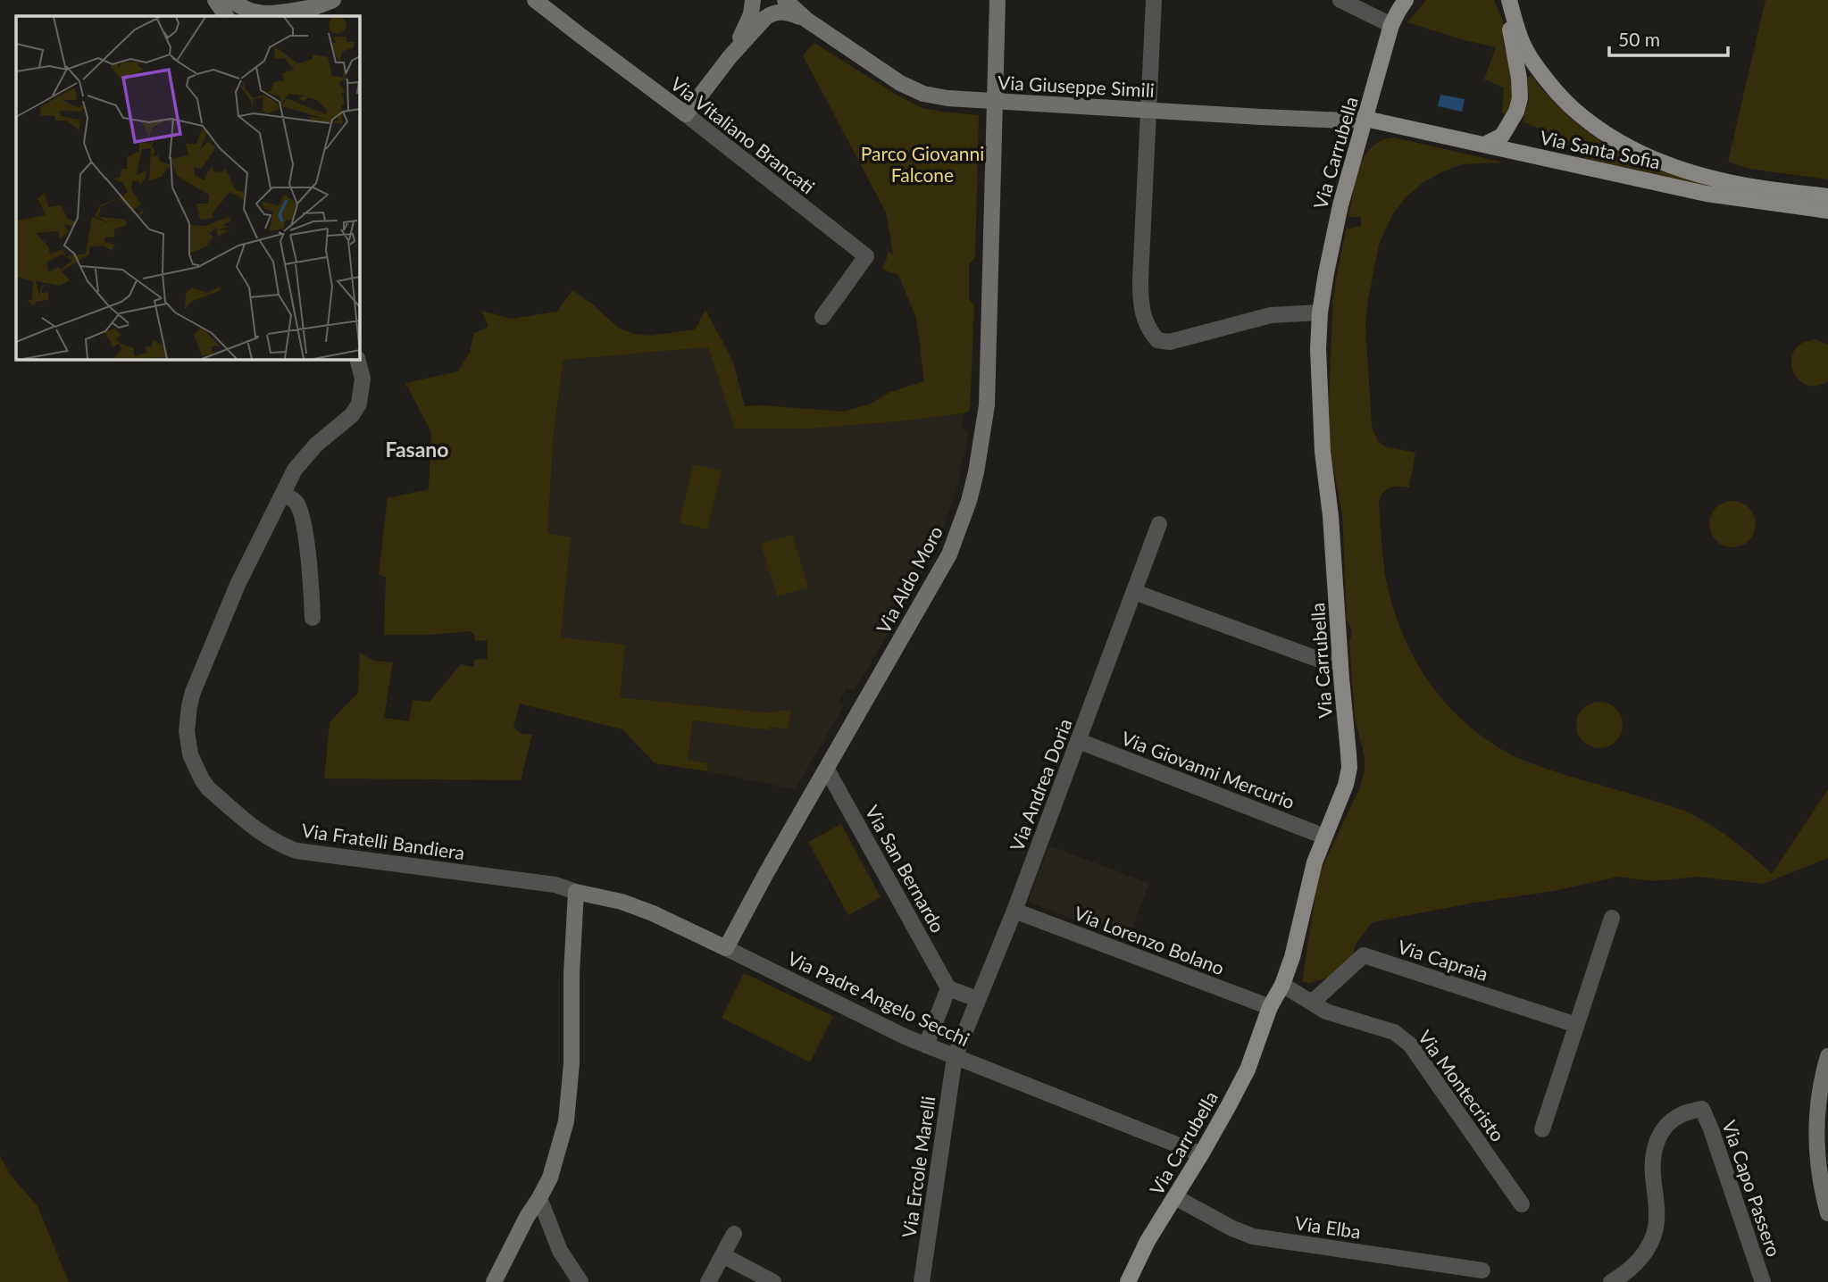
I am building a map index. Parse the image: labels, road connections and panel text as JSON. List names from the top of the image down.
{
  "streets": {
    "main road": ["Via Santa Sofia", "Via Carrubella"],
    "street": [
      "Via Giuseppe Simili",
      "Via Vitaliano Brancati",
      "Via Aldo Moro",
      "Via Giovanni Mercurio",
      "Via Andrea Doria",
      "Via Fratelli Bandiera",
      "Via San Bernardo",
      "Via Lorenzo Bolano",
      "Via Capraia",
      "Via Padre Angelo Secchi",
      "Via Montecristo",
      "Via Ercole Marelli",
      "Via Capo Passero",
      "Via Elba"
    ]
  },
  "crossings": [
    ["Via Giuseppe Simili", "Via Vitaliano Brancati"],
    ["Via Giuseppe Simili", "Via Santa Sofia"],
    ["Via Giuseppe Simili", "Via Carrubella"],
    ["Via Giuseppe Simili", "Via Aldo Moro"],
    ["Via Santa Sofia", "Via Carrubella"],
    ["Via Carrubella", "Via Giovanni Mercurio"],
    ["Via Carrubella", "Via Lorenzo Bolano"],
    ["Via Carrubella", "Via Padre Angelo Secchi"],
    ["Via Carrubella", "Via Montecristo"],
    ["Via Carrubella", "Via Elba"],
    ["Via Aldo Moro", "Via San Bernardo"],
    ["Via Aldo Moro", "Via Padre Angelo Secchi"],
    ["Via Giovanni Mercurio", "Via Andrea Doria"],
    ["Via Andrea Doria", "Via Lorenzo Bolano"],
    ["Via Andrea Doria", "Via Padre Angelo Secchi"],
    ["Via Andrea Doria", "Via Ercole Marelli"],
    ["Via Fratelli Bandiera", "Via Padre Angelo Secchi"],
    ["Via Capraia", "Via Montecristo"],
    ["Via Padre Angelo Secchi", "Via Ercole Marelli"]
  ],
  "districts": ["Fasano"],
  "parks": ["Parco Giovanni Falcone"],
  "scale_bar": "50 m"
}
